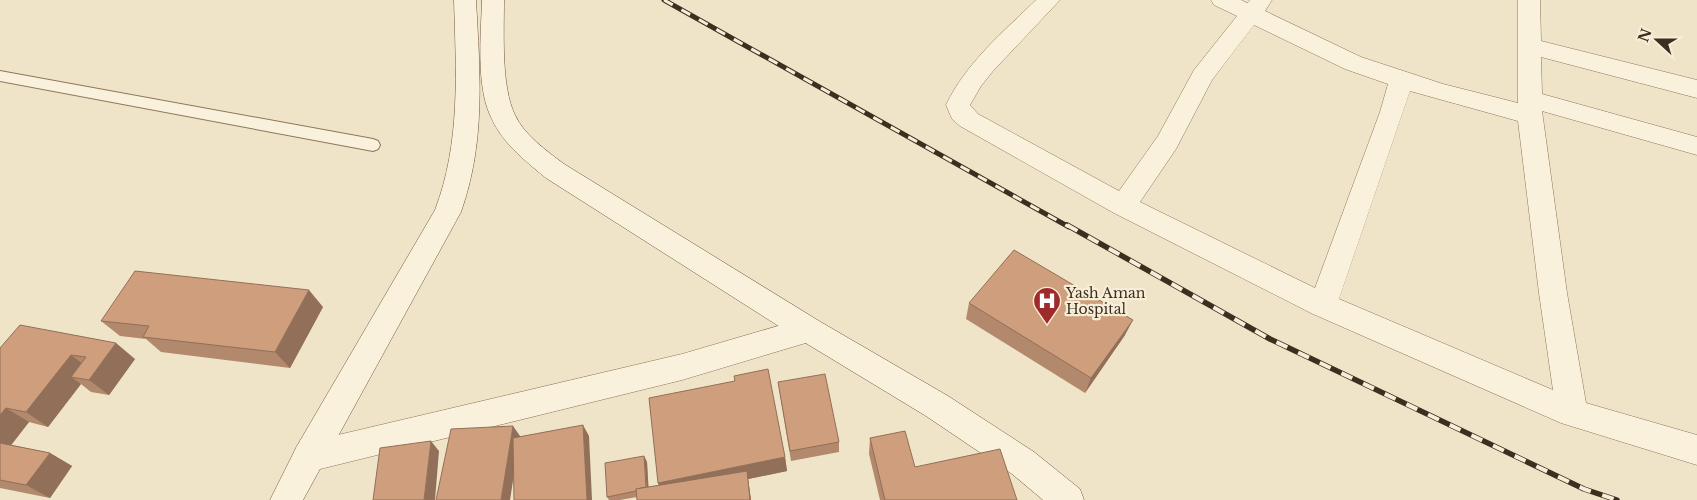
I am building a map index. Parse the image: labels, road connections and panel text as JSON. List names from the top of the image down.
{
  "places": {
    "hospital": ["Yash Aman Hospital"]
  },
  "north": "left"
}
